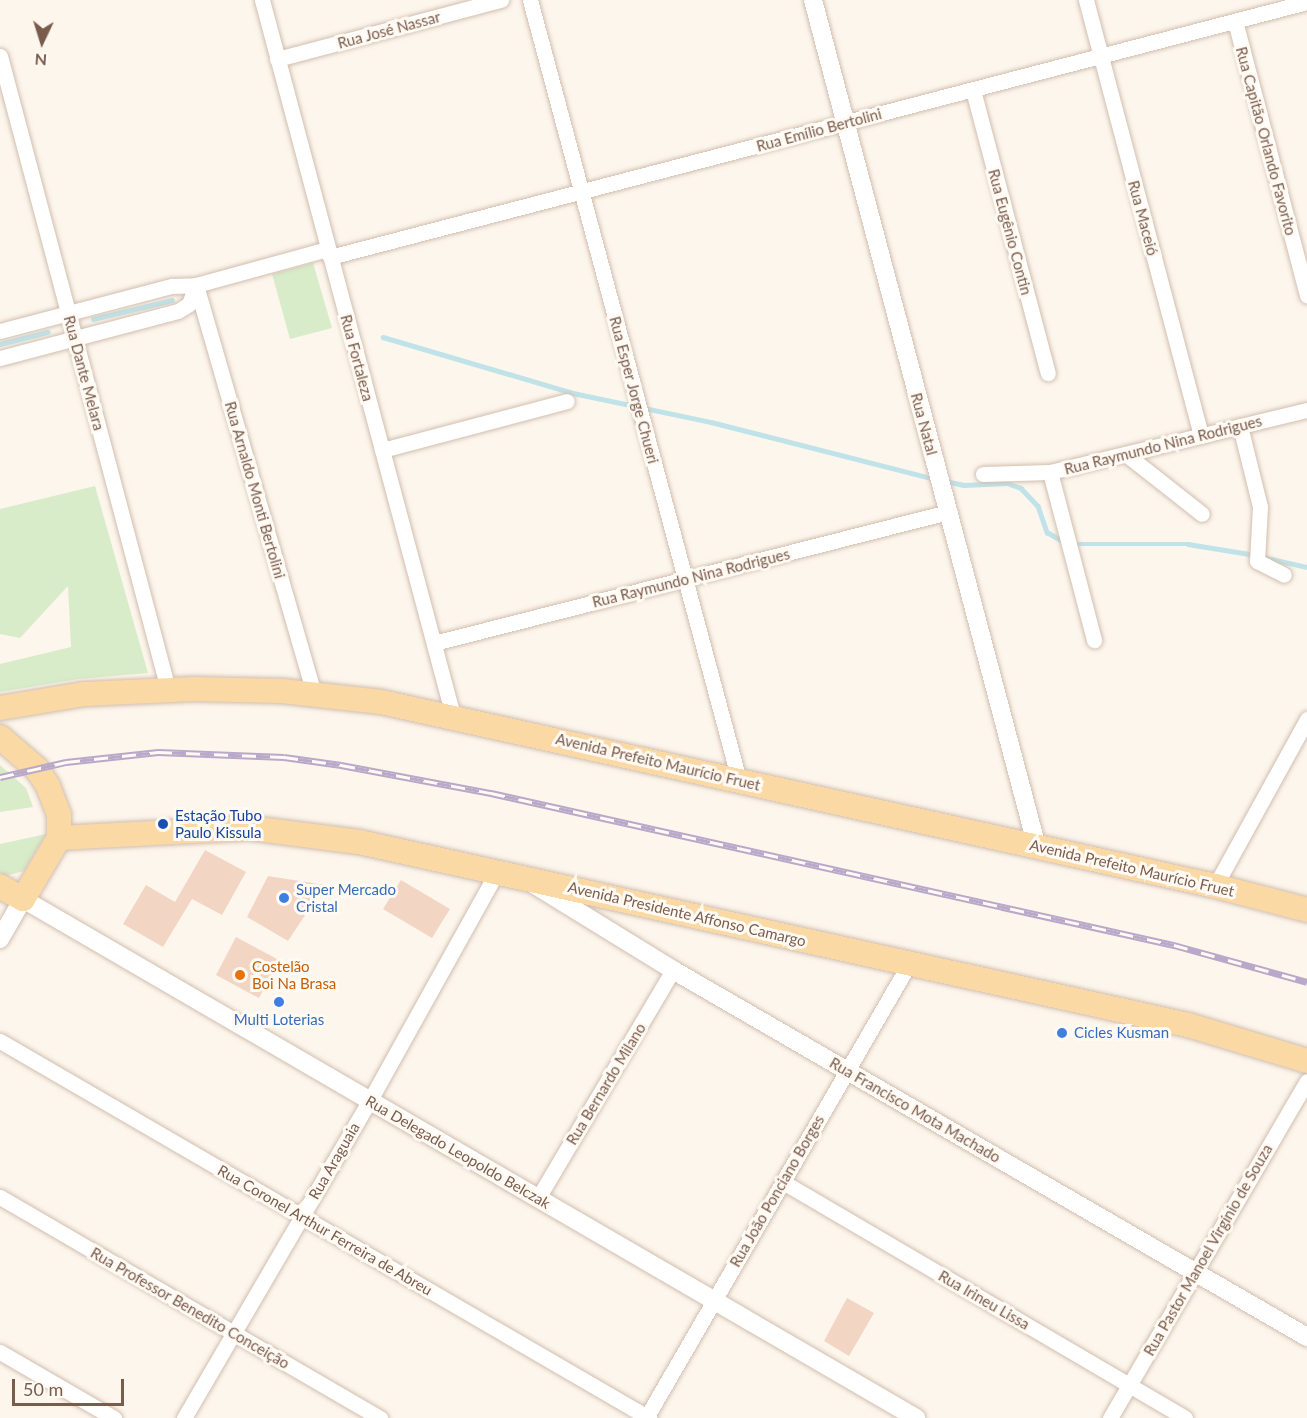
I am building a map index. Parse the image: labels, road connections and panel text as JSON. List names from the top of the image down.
{
  "streets": {
    "main road": ["Avenida Prefeito Maurício Fruet", "Avenida Presidente Affonso Camargo", "Rua Delegado Leopoldo Belczak"],
    "street": [
      "Rua José Nassar",
      "Rua Emílio Bertolini",
      "Rua Capitão Orlando Favorito",
      "Rua Maceió",
      "Rua Eugênio Contin",
      "Rua Fortaleza",
      "Rua Dante Melara",
      "Rua Esper Jorge Chueri",
      "Rua Natal",
      "Rua Raymundo Nina Rodrigues",
      "Rua Arnaldo Monti Bertolini",
      "Rua Bernardo Milano",
      "Rua Francisco Mota Machado",
      "Rua Araguaia",
      "Rua João Ponciano Borges",
      "Rua Coronel Arthur Ferreira de Abreu",
      "Rua Pastor Manoel Virgínio de Souza",
      "Rua Irineu Lissa",
      "Rua Professor Benedito Conceição"
    ]
  },
  "crossings": [
    ["Rua José Nassar", "Rua Fortaleza"],
    ["Rua Emílio Bertolini", "Rua Capitão Orlando Favorito"],
    ["Rua Emílio Bertolini", "Rua Maceió"],
    ["Rua Emílio Bertolini", "Rua Eugênio Contin"],
    ["Rua Emílio Bertolini", "Rua Fortaleza"],
    ["Rua Emílio Bertolini", "Rua Dante Melara"],
    ["Rua Emílio Bertolini", "Rua Esper Jorge Chueri"],
    ["Rua Emílio Bertolini", "Rua Natal"],
    ["Rua Emílio Bertolini", "Rua Arnaldo Monti Bertolini"],
    ["Rua Maceió", "Rua Raymundo Nina Rodrigues"],
    ["Rua Fortaleza", "Rua Raymundo Nina Rodrigues"],
    ["Rua Fortaleza", "Avenida Prefeito Maurício Fruet"],
    ["Rua Dante Melara", "Avenida Prefeito Maurício Fruet"],
    ["Rua Esper Jorge Chueri", "Rua Raymundo Nina Rodrigues"],
    ["Rua Esper Jorge Chueri", "Avenida Prefeito Maurício Fruet"],
    ["Rua Natal", "Rua Raymundo Nina Rodrigues"],
    ["Rua Natal", "Avenida Prefeito Maurício Fruet"],
    ["Rua Arnaldo Monti Bertolini", "Avenida Prefeito Maurício Fruet"],
    ["Avenida Presidente Affonso Camargo", "Rua Francisco Mota Machado"],
    ["Avenida Presidente Affonso Camargo", "Rua Araguaia"],
    ["Avenida Presidente Affonso Camargo", "Rua João Ponciano Borges"],
    ["Rua Bernardo Milano", "Rua Francisco Mota Machado"],
    ["Rua Bernardo Milano", "Rua Delegado Leopoldo Belczak"],
    ["Rua Francisco Mota Machado", "Rua João Ponciano Borges"],
    ["Rua Francisco Mota Machado", "Rua Pastor Manoel Virgínio de Souza"],
    ["Rua Delegado Leopoldo Belczak", "Rua Araguaia"],
    ["Rua Delegado Leopoldo Belczak", "Rua João Ponciano Borges"],
    ["Rua Araguaia", "Rua Coronel Arthur Ferreira de Abreu"],
    ["Rua Araguaia", "Rua Professor Benedito Conceição"],
    ["Rua João Ponciano Borges", "Rua Coronel Arthur Ferreira de Abreu"],
    ["Rua João Ponciano Borges", "Rua Irineu Lissa"],
    ["Rua Pastor Manoel Virgínio de Souza", "Rua Irineu Lissa"]
  ],
  "places": [
    "Estação Tubo Paulo Kissula",
    "Super Mercado Cristal",
    "Costelão Boi Na Brasa",
    "Multi Loterias",
    "Cicles Kusman"
  ],
  "scale_bar": "50 m",
  "north": "bottom"
}
